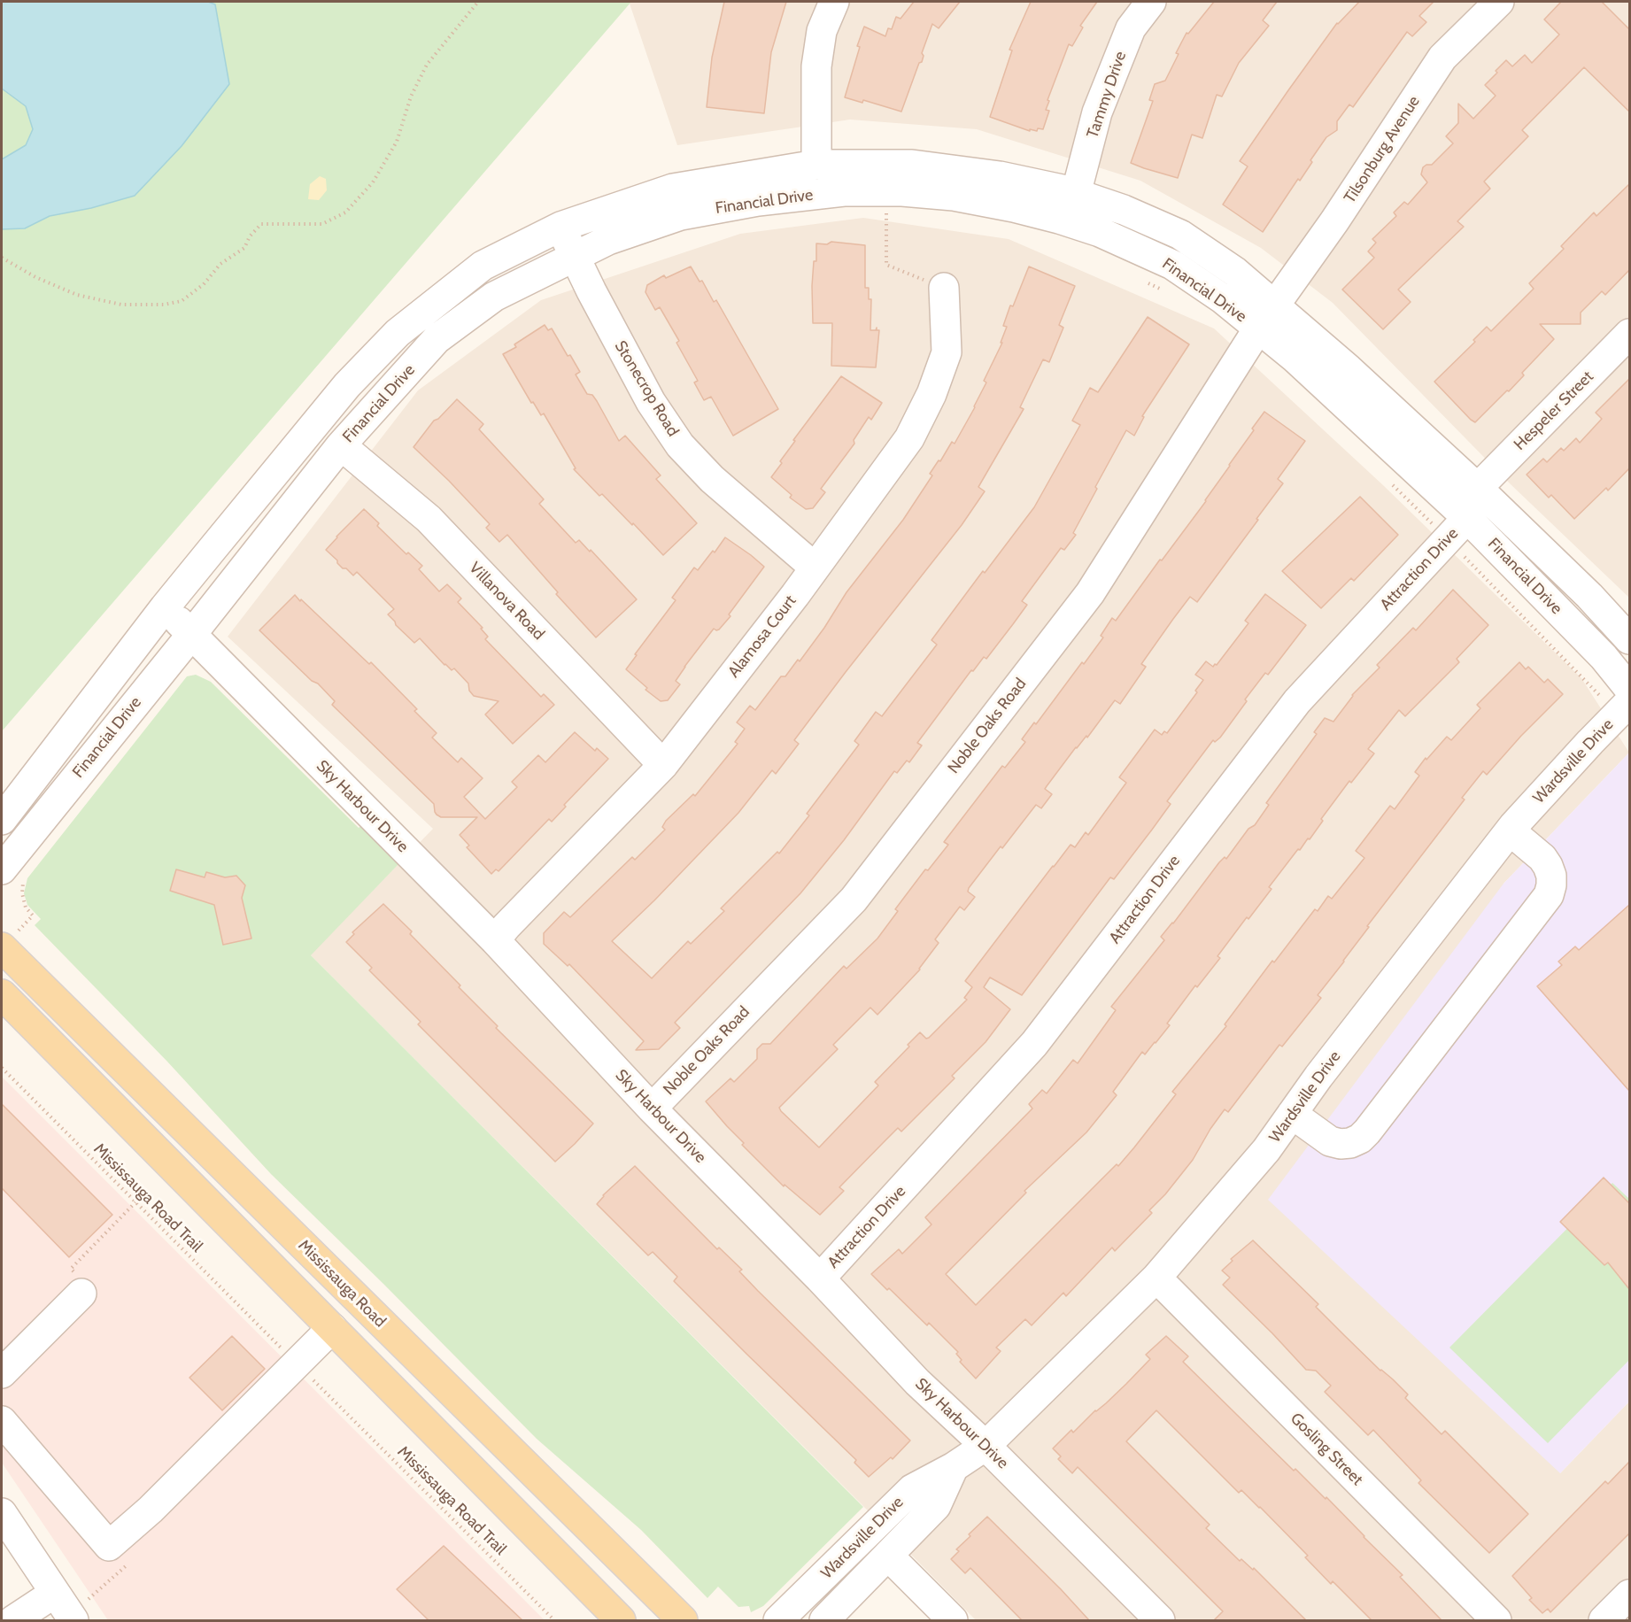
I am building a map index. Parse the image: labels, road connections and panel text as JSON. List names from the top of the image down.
{
  "streets": {
    "main road": ["Mississauga Road"],
    "street": [
      "Tammy Drive",
      "Tilsonburg Avenue",
      "Financial Drive",
      "Stonecrop Road",
      "Hespeler Street",
      "Attraction Drive",
      "Villanova Road",
      "Alamosa Court",
      "Noble Oaks Road",
      "Wardsville Drive",
      "Sky Harbour Drive",
      "Gosling Street"
    ],
    "path": ["Mississauga Road Trail"]
  },
  "crossings": [
    ["Tammy Drive", "Financial Drive"],
    ["Tilsonburg Avenue", "Financial Drive"],
    ["Tilsonburg Avenue", "Noble Oaks Road"],
    ["Financial Drive", "Stonecrop Road"],
    ["Financial Drive", "Hespeler Street"],
    ["Financial Drive", "Attraction Drive"],
    ["Financial Drive", "Villanova Road"],
    ["Financial Drive", "Noble Oaks Road"],
    ["Financial Drive", "Sky Harbour Drive"],
    ["Stonecrop Road", "Alamosa Court"],
    ["Attraction Drive", "Sky Harbour Drive"],
    ["Villanova Road", "Alamosa Court"],
    ["Alamosa Court", "Sky Harbour Drive"],
    ["Noble Oaks Road", "Sky Harbour Drive"],
    ["Wardsville Drive", "Sky Harbour Drive"],
    ["Wardsville Drive", "Gosling Street"]
  ]
}
